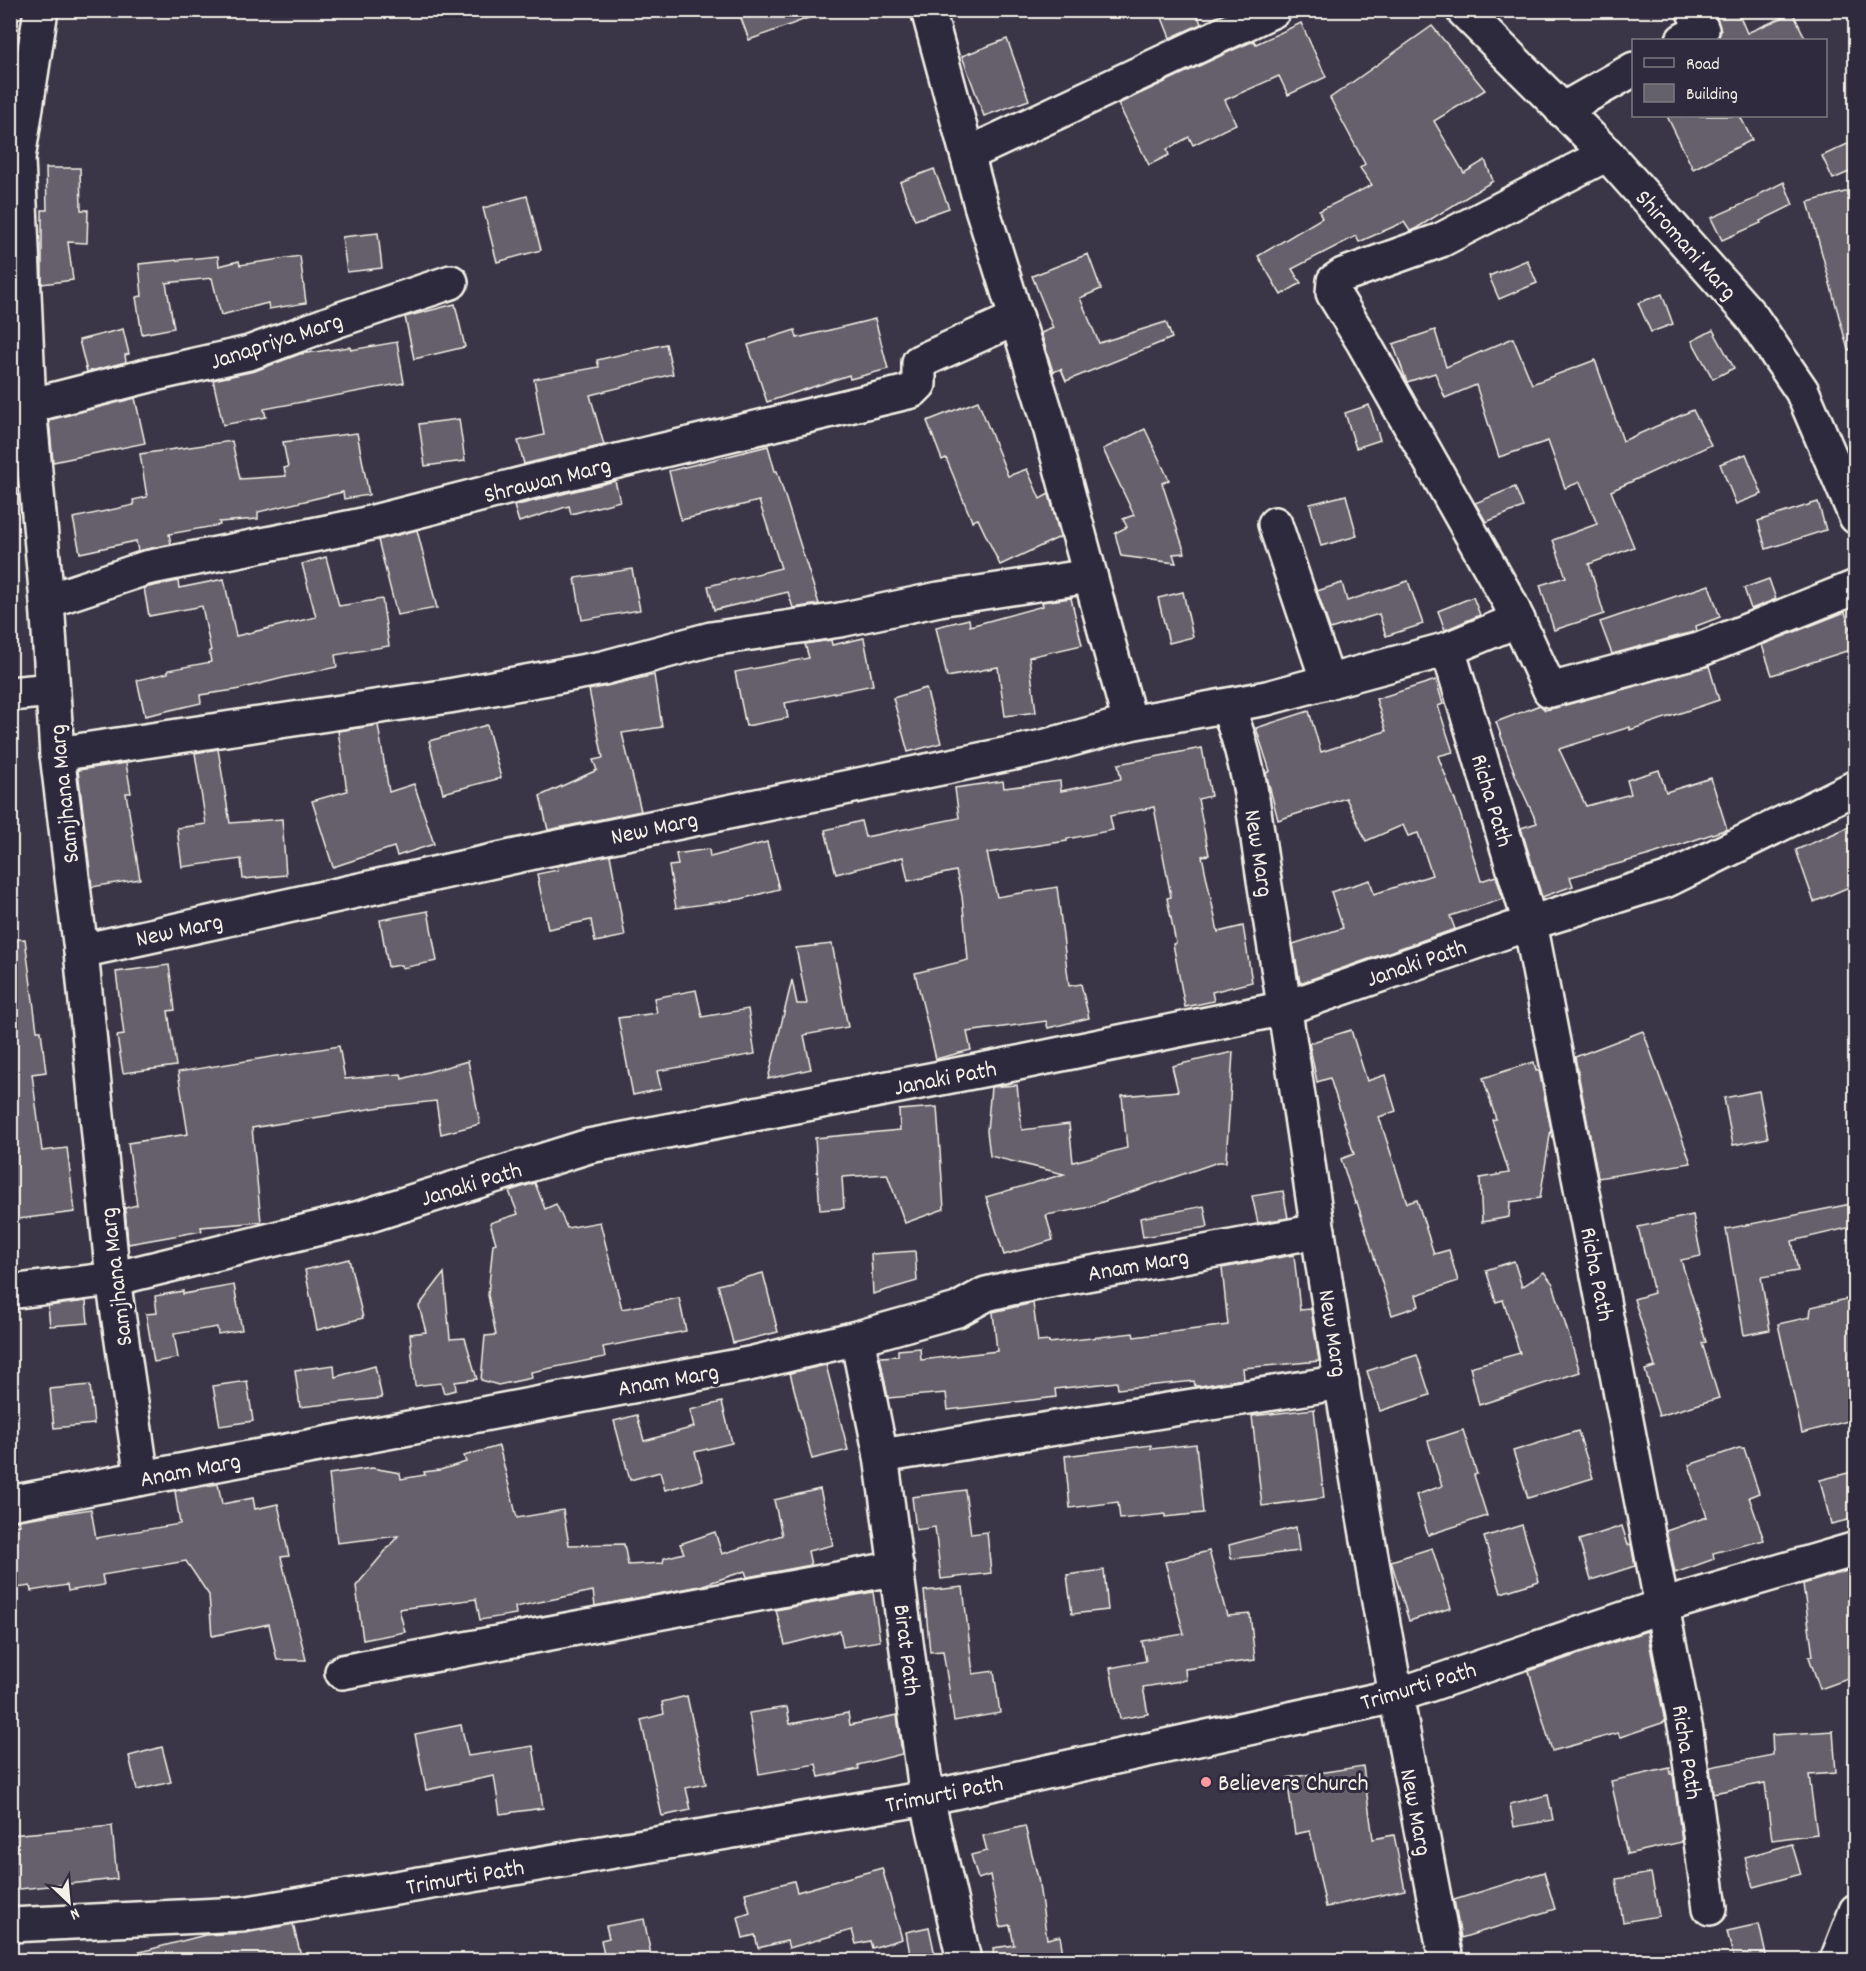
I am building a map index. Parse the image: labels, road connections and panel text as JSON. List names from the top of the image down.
{
  "streets": {
    "street": [
      "Shiromani Marg",
      "Janapriya Marg",
      "Shrawan Marg",
      "Samjhana Marg",
      "Richa Path",
      "New Marg",
      "Janaki Path",
      "Anam Marg",
      "Birat Path",
      "Trimurti Path"
    ]
  },
  "crossings": [
    ["Janapriya Marg", "Samjhana Marg"],
    ["Shrawan Marg", "Samjhana Marg"],
    ["Samjhana Marg", "New Marg"],
    ["Samjhana Marg", "Janaki Path"],
    ["Samjhana Marg", "Anam Marg"],
    ["Richa Path", "New Marg"],
    ["Richa Path", "Janaki Path"],
    ["Richa Path", "Trimurti Path"],
    ["New Marg", "Janaki Path"],
    ["New Marg", "Anam Marg"],
    ["New Marg", "Trimurti Path"],
    ["Anam Marg", "Birat Path"],
    ["Birat Path", "Trimurti Path"]
  ],
  "places": ["Believers Church"],
  "legend": ["Road", "Building"],
  "north": "bottom right"
}
